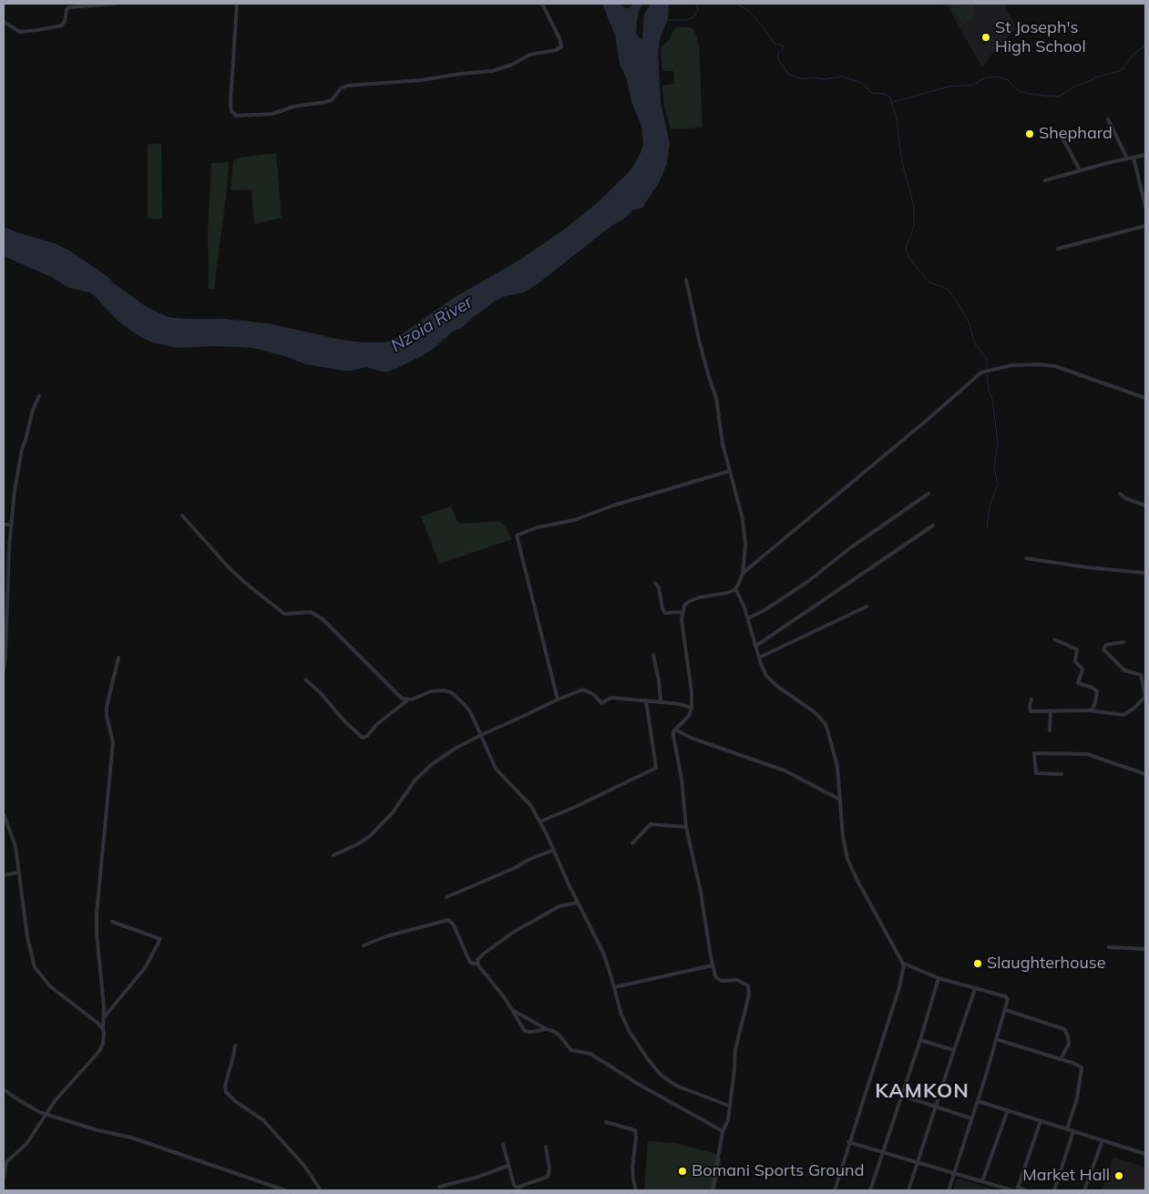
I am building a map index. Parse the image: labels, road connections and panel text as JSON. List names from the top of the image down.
{
  "districts": ["KAMKON"],
  "water": ["Nzoia River"],
  "places": [
    "St Joseph's High School",
    "Shephard",
    "Slaughterhouse",
    "Bomani Sports Ground",
    "Market Hall"
  ]
}
